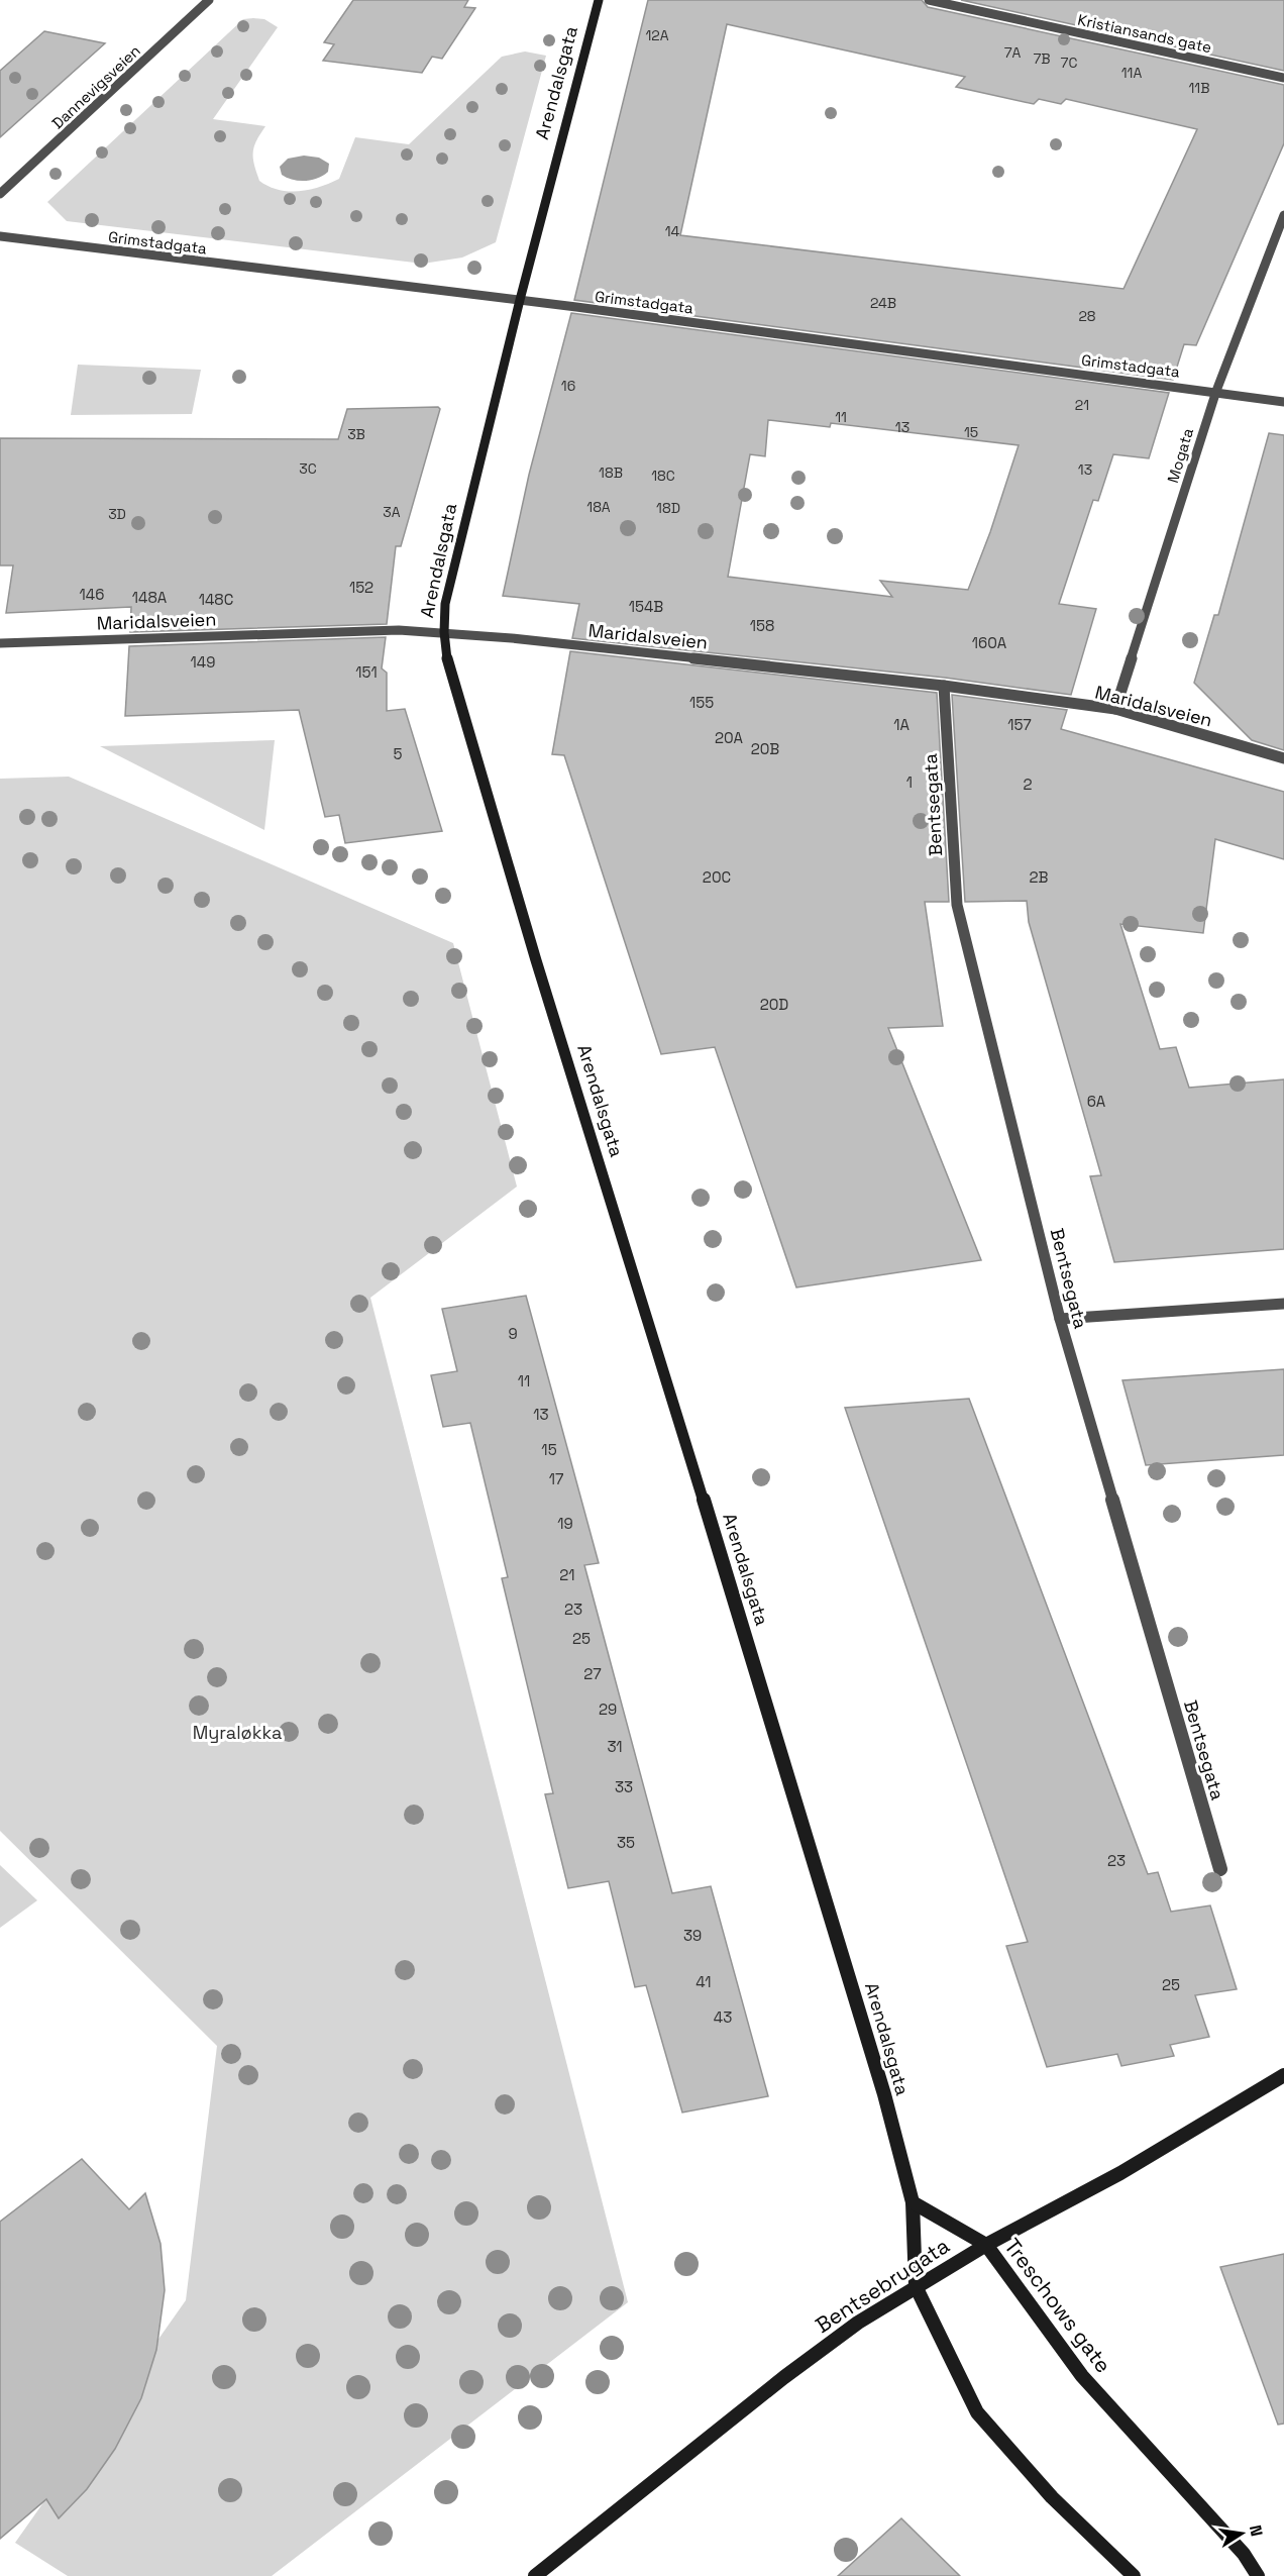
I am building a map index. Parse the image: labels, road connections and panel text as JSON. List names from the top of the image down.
{
  "streets": {
    "street": [
      "Kristiansands gate",
      "Arendalsgata",
      "Dannevigsveien",
      "Grimstadgata",
      "Mogata",
      "Maridalsveien",
      "Bentsegata",
      "Bentsebrugata",
      "Treschows gate"
    ]
  },
  "crossings": [
    ["Arendalsgata", "Grimstadgata"],
    ["Arendalsgata", "Maridalsveien"],
    ["Arendalsgata", "Treschows gate"],
    ["Grimstadgata", "Mogata"],
    ["Mogata", "Maridalsveien"],
    ["Maridalsveien", "Bentsegata"],
    ["Bentsebrugata", "Treschows gate"]
  ],
  "parks": ["Myraløkka"],
  "house_numbers": [
    "12A",
    "7A",
    "7B",
    "7C",
    "11A",
    "11B",
    "14",
    "24B",
    "28",
    "16",
    "21",
    "11",
    "13",
    "15",
    "3B",
    "3C",
    "13",
    "18B",
    "18C",
    "18A",
    "18D",
    "3A",
    "3D",
    "152",
    "146",
    "148A",
    "148C",
    "154B",
    "158",
    "160A",
    "149",
    "151",
    "155",
    "1A",
    "157",
    "20A",
    "20B",
    "5",
    "1",
    "2",
    "20C",
    "2B",
    "20D",
    "6A",
    "9",
    "11",
    "13",
    "15",
    "17",
    "19",
    "21",
    "23",
    "25",
    "27",
    "29",
    "31",
    "33",
    "35",
    "23",
    "39",
    "41",
    "25",
    "43"
  ],
  "north": "right"
}
